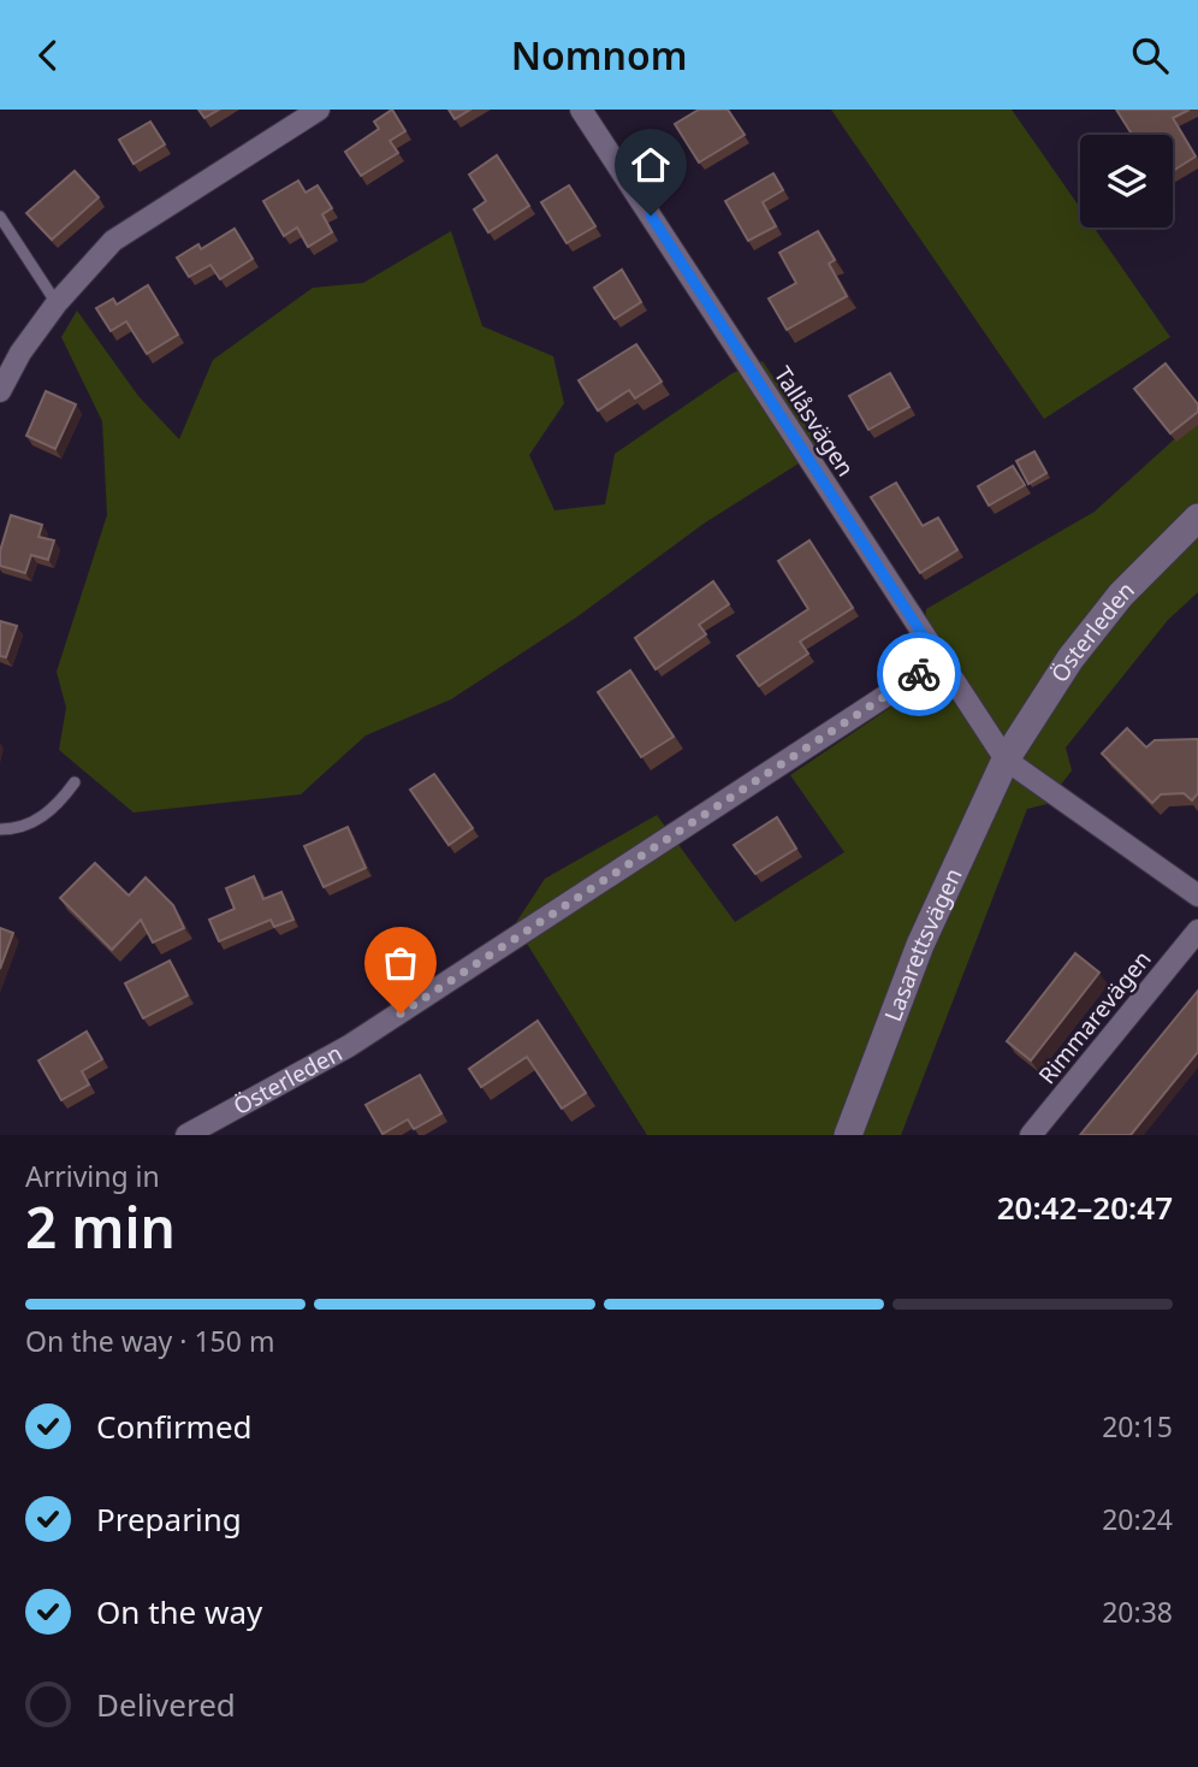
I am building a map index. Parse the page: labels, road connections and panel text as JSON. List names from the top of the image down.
{
  "streets": {
    "street": [
      "Tallåsvägen",
      "Österleden",
      "Lasarettsvägen",
      "Rimmarevägen"
    ]
  },
  "crossings": [
    ["Tallåsvägen", "Österleden"],
    ["Tallåsvägen", "Lasarettsvägen"],
    ["Österleden", "Lasarettsvägen"]
  ],
  "page": {
    "header": "Nomnom",
    "heading": ["2 min", "Arriving in", "20:42–20:47"],
    "bar": "On the way · 150 m",
    "list": [
      ["Confirmed", "20:15"],
      ["Preparing", "20:24"],
      ["On the way", "20:38"],
      "Delivered"
    ]
  }
}
